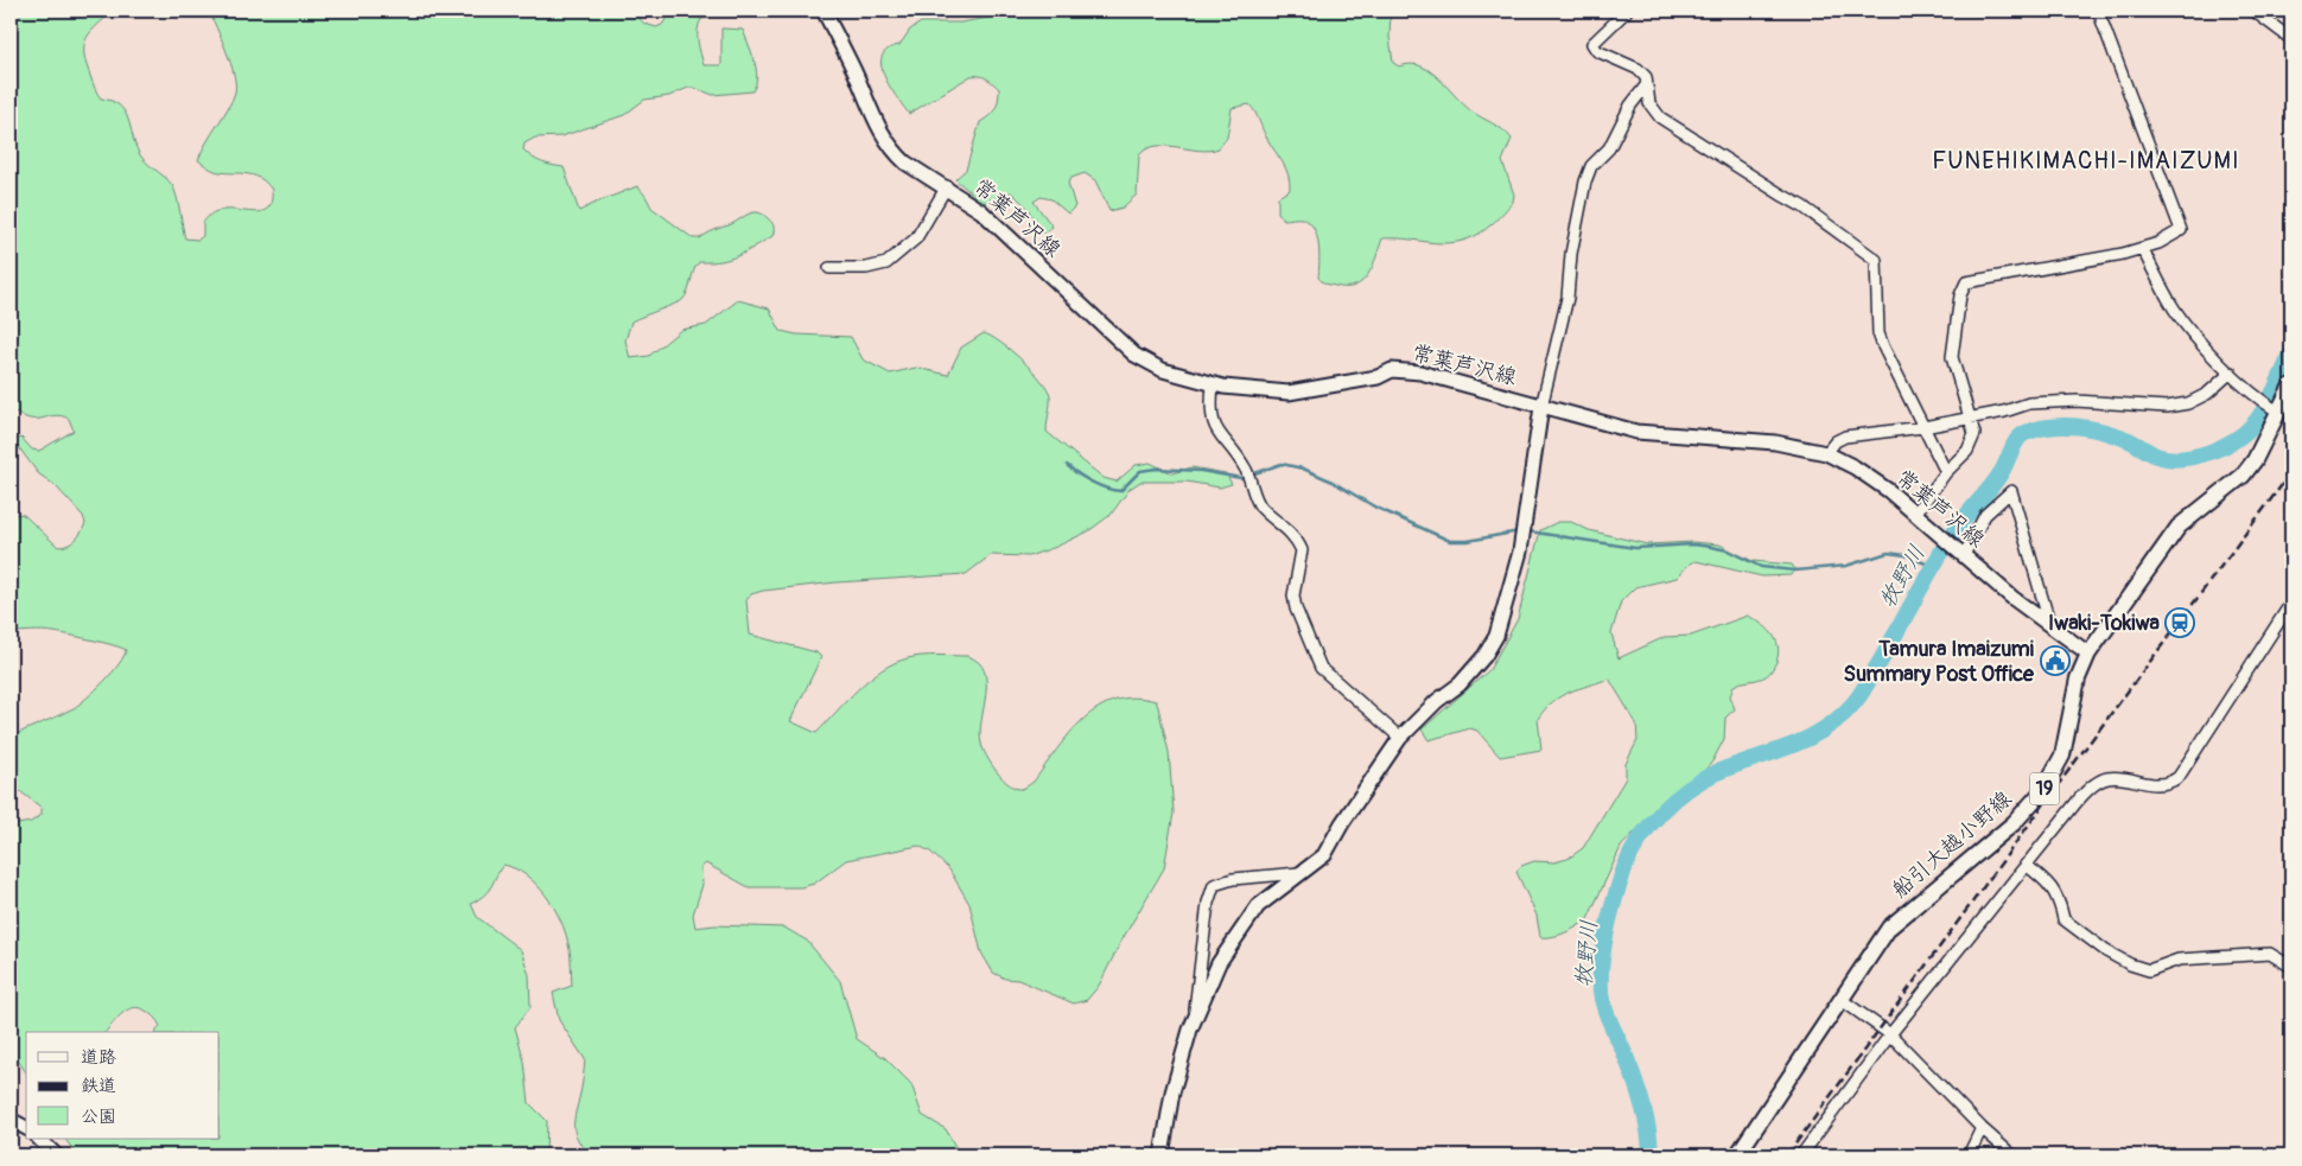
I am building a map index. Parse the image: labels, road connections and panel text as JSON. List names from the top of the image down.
{
  "streets": {
    "main road": ["常葉芦沢線", "19", "船引大越小野線"]
  },
  "crossings": [
    ["常葉芦沢線", "船引大越小野線"]
  ],
  "districts": ["FUNEHIKIMACHI-IMAIZUMI"],
  "water": ["牧野川"],
  "places": {
    "station": ["Iwaki-Tokiwa"],
    "public building": ["Tamura Imaizumi Summary Post Office"]
  },
  "legend": ["道路", "鉄道", "公園"]
}
